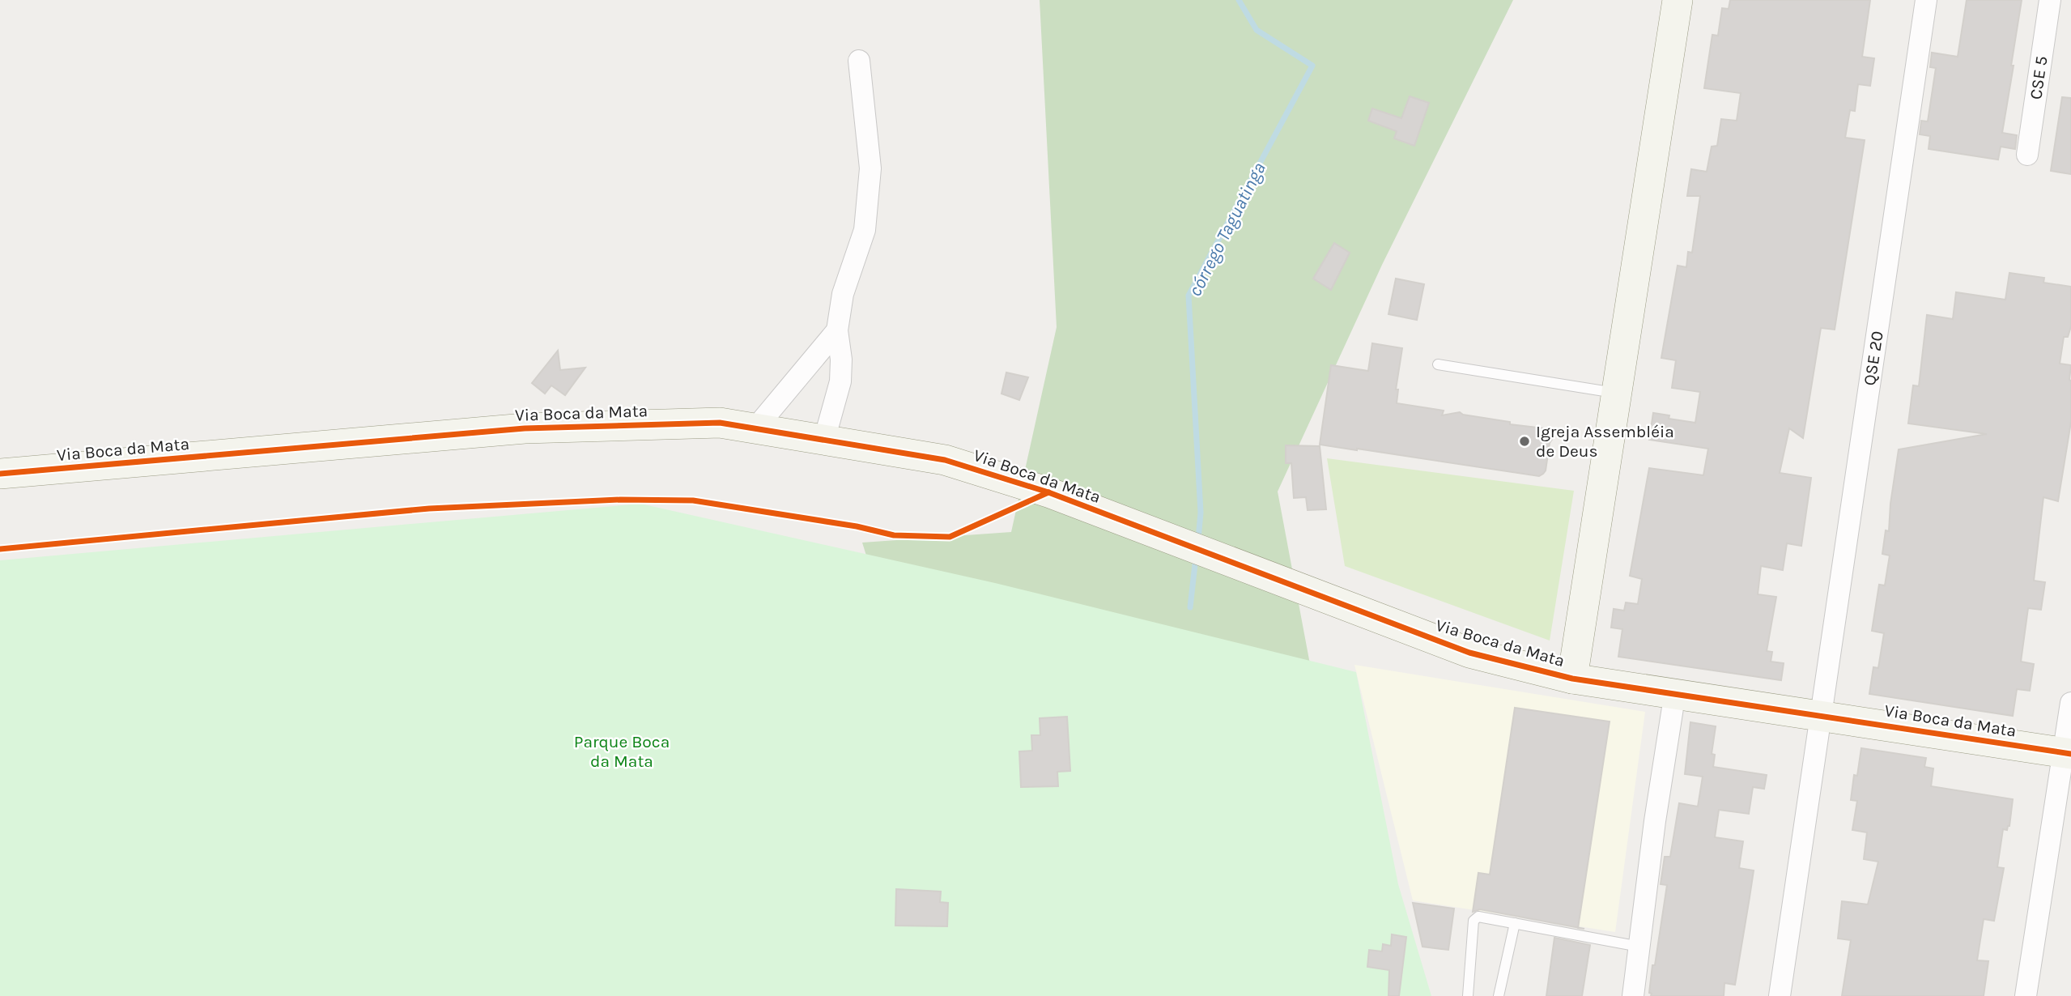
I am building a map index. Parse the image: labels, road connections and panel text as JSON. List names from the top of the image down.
{
  "streets": {
    "street": ["CSE 5", "QSE 20", "Via Boca da Mata"]
  },
  "crossings": [
    ["QSE 20", "Via Boca da Mata"]
  ],
  "water": ["córrego Taguatinga"],
  "parks": ["Parque Boca da Mata"],
  "places": ["Igreja Assembléia de Deus"]
}
